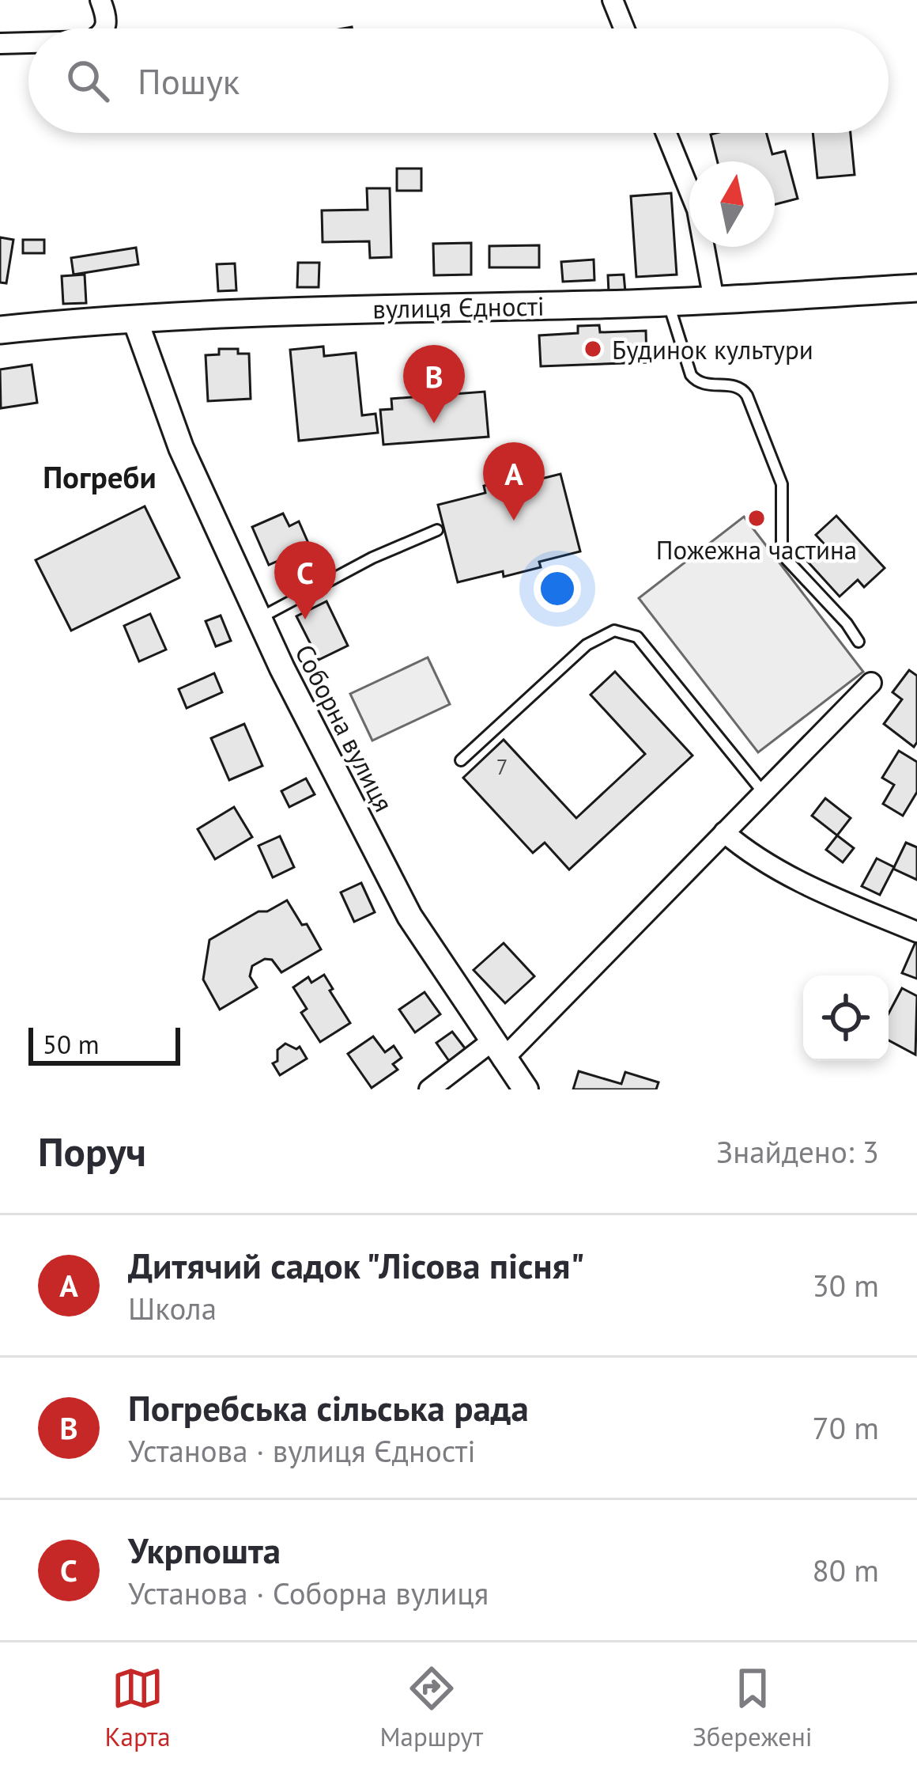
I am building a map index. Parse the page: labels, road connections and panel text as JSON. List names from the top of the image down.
{
  "streets": {
    "main road": ["вулиця Єдності"],
    "street": ["Соборна вулиця"]
  },
  "crossings": [
    ["вулиця Єдності", "Соборна вулиця"]
  ],
  "districts": ["Погреби"],
  "places": ["Будинок культури", "Пожежна частина"],
  "house_numbers": ["7"],
  "scale_bar": "50 m",
  "north": "top",
  "page": {
    "search": "Пошук",
    "pins": ["B", "A", "C"],
    "scale": "50 m",
    "heading": ["Поруч", "Знайдено: 3"],
    "list": [
      {
        "mark": "A",
        "name": "Дитячий садок \"Лісова пісня\"",
        "note": "Школа",
        "value": "30 m"
      },
      {
        "mark": "B",
        "name": "Погребська сільська рада",
        "note": "Установа · вулиця Єдності",
        "value": "70 m"
      },
      {
        "mark": "C",
        "name": "Укрпошта",
        "note": "Установа · Соборна вулиця",
        "value": "80 m"
      }
    ],
    "nav": ["Карта", "Маршрут", "Збережені"]
  }
}
